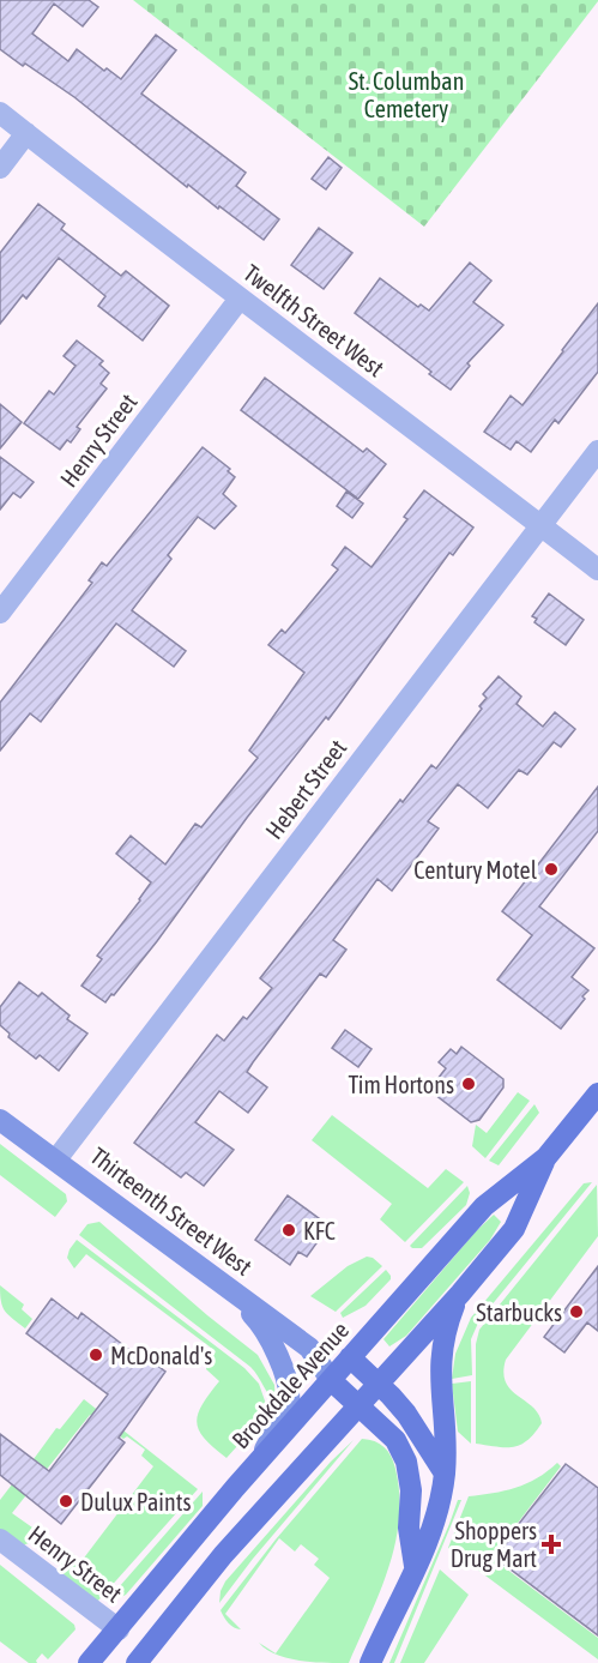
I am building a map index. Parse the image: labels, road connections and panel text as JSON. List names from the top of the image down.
{
  "streets": {
    "main road": ["Brookdale Avenue"],
    "street": [
      "Twelfth Street West",
      "Henry Street",
      "Hebert Street",
      "Thirteenth Street West"
    ]
  },
  "crossings": [
    ["Twelfth Street West", "Henry Street"],
    ["Twelfth Street West", "Hebert Street"],
    ["Henry Street", "Brookdale Avenue"],
    ["Hebert Street", "Thirteenth Street West"],
    ["Thirteenth Street West", "Brookdale Avenue"]
  ],
  "parks": ["St. Columban Cemetery"],
  "places": {
    "other": [
      "Century Motel",
      "Tim Hortons",
      "KFC",
      "Starbucks",
      "McDonald's",
      "Dulux Paints"
    ],
    "health": ["Shoppers Drug Mart"]
  }
}
